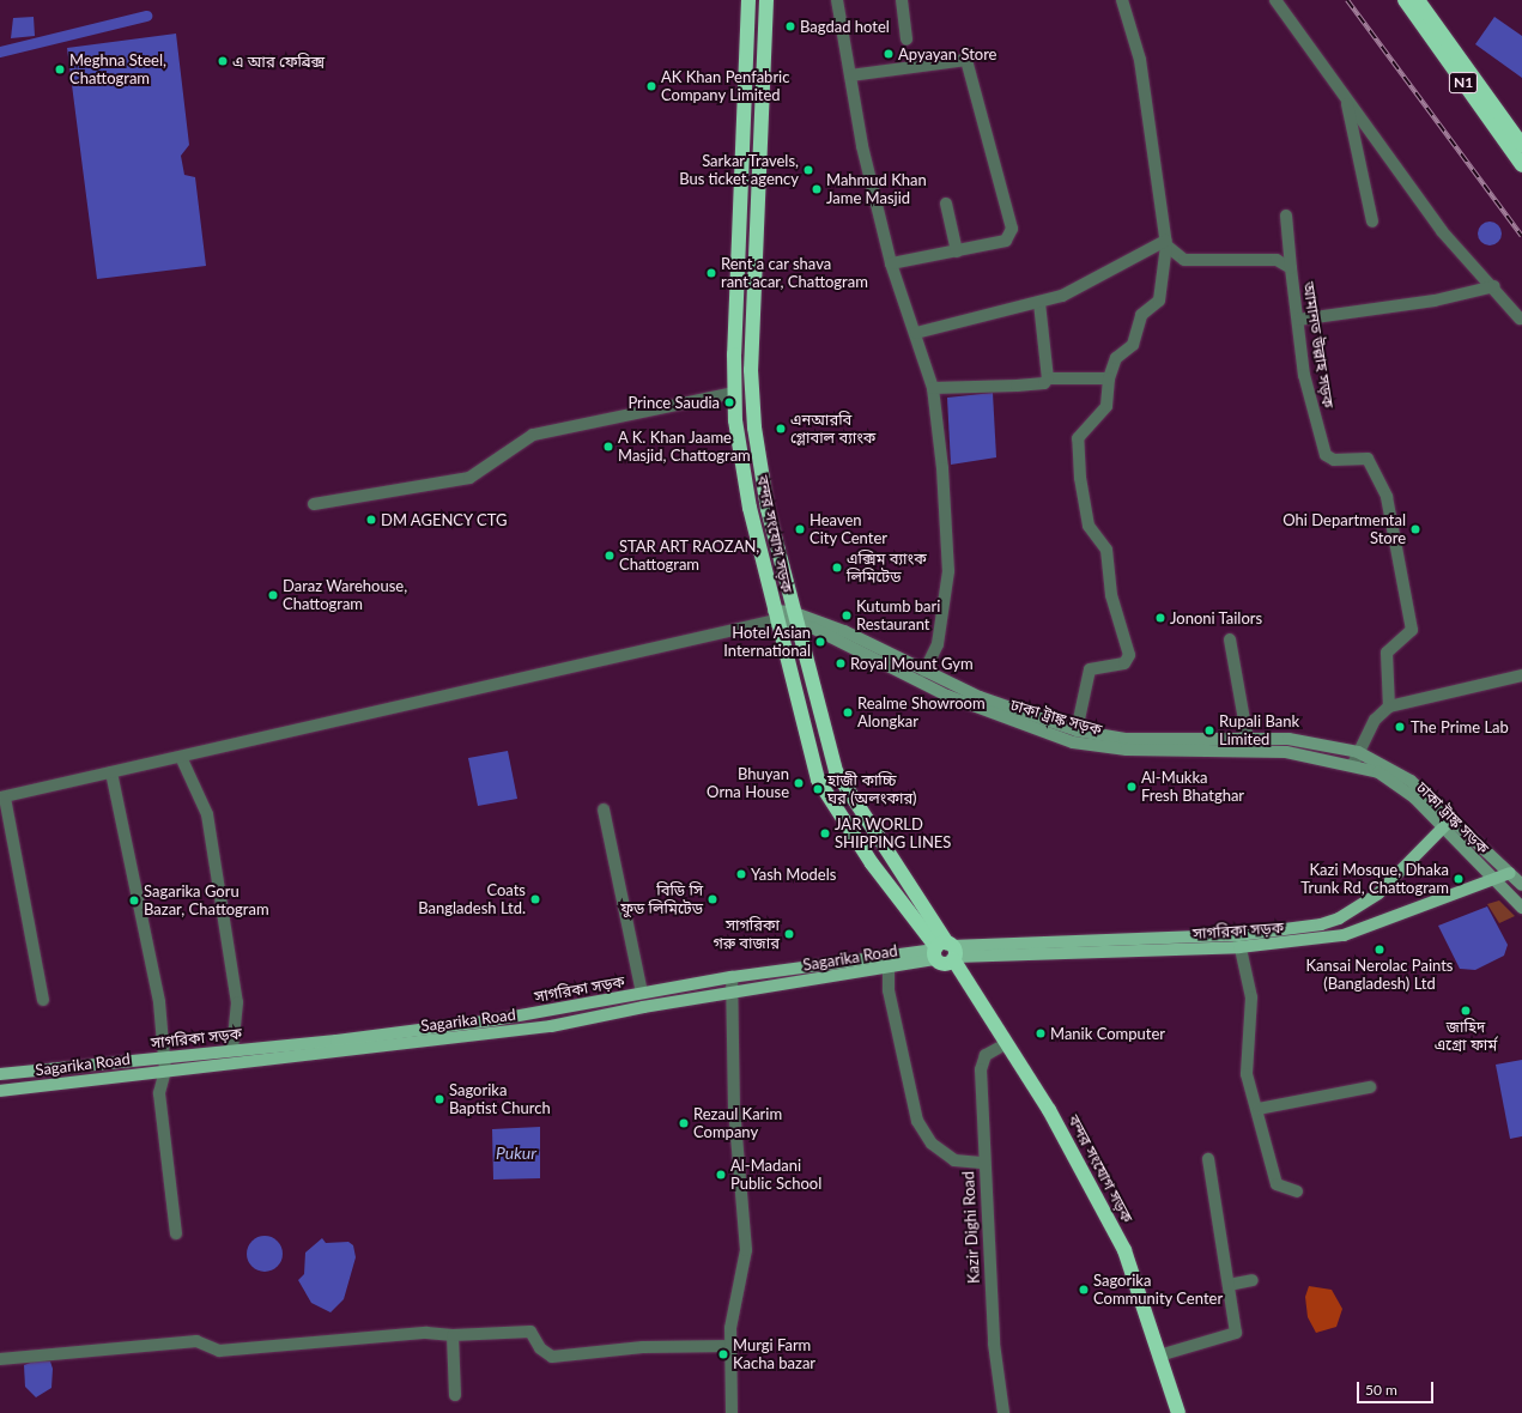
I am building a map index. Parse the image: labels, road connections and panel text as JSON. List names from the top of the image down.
{
  "streets": {
    "highway": ["N1", "বন্দর সংযোগ সড়ক"],
    "main road": ["ঢাকা ট্রাঙ্ক সড়ক", "সাগরিকা সড়ক", "Sagarika Road"],
    "street": ["আমানত উল্লাহ সড়ক", "Kazir Dighi Road"]
  },
  "crossings": [
    ["বন্দর সংযোগ সড়ক", "ঢাকা ট্রাঙ্ক সড়ক"],
    ["বন্দর সংযোগ সড়ক", "সাগরিকা সড়ক"],
    ["বন্দর সংযোগ সড়ক", "Sagarika Road"],
    ["বন্দর সংযোগ সড়ক", "Kazir Dighi Road"],
    ["ঢাকা ট্রাঙ্ক সড়ক", "সাগরিকা সড়ক"],
    ["সাগরিকা সড়ক", "Sagarika Road"]
  ],
  "water": ["Pukur"],
  "places": [
    "Bagdad hotel",
    "Apyayan Store",
    "এ আর ফেব্রিক্স",
    "Meghna Steel, Chattogram",
    "AK Khan Penfabric Company Limited",
    "Sarkar Travels, Bus ticket agency",
    "Mahmud Khan Jame Masjid",
    "Rent a car shava rant acar, Chattogram",
    "Prince Saudia",
    "এনআরবি গ্লোবাল ব্যাংক",
    "A K. Khan Jaame Masjid, Chattogram",
    "DM AGENCY CTG",
    "Heaven City Center",
    "Ohi Departmental Store",
    "STAR ART RAOZAN, Chattogram",
    "এক্সিম ব্যাংক লিমিটেড",
    "Daraz Warehouse, Chattogram",
    "Kutumb bari Restaurant",
    "Jononi Tailors",
    "Hotel Asian International",
    "Royal Mount Gym",
    "Realme Showroom Alongkar",
    "The Prime Lab",
    "Rupali Bank Limited",
    "Bhuyan Orna House",
    "Al-Mukka Fresh Bhatghar",
    "হাজী কাচ্চি ঘর (অলংকার)",
    "JAR WORLD SHIPPING LINES",
    "Yash Models",
    "Kazi Mosque, Dhaka Trunk Rd, Chattogram",
    "Coats Bangladesh Ltd.",
    "বিডি সি ফুড লিমিটেড",
    "Sagarika Goru Bazar, Chattogram",
    "সাগরিকা গরু বাজার",
    "Kansai Nerolac Paints (Bangladesh) Ltd",
    "জাহিদ এগ্রো ফার্ম",
    "Manik Computer",
    "Sagorika Baptist Church",
    "Rezaul Karim Company",
    "Al-Madani Public School",
    "Sagorika Community Center",
    "Murgi Farm Kacha bazar"
  ],
  "scale_bar": "50 m"
}
